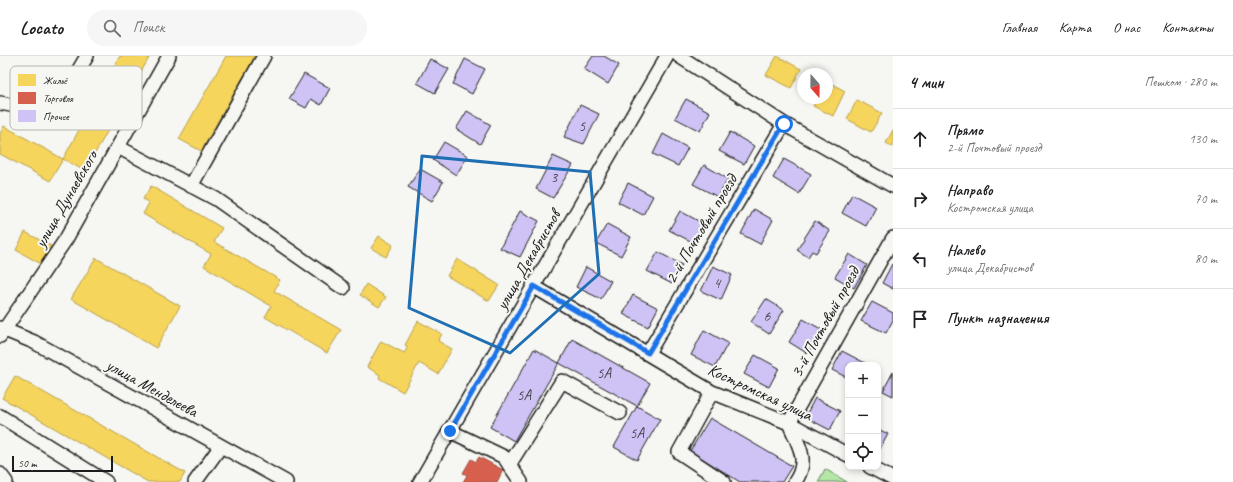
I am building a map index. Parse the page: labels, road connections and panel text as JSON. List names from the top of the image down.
{
  "streets": {
    "street": [
      "улица Дунаевского",
      "2-й Почтовый проезд",
      "улица Декабристов",
      "3-й Почтовый проезд",
      "улица Менделеева",
      "Костромская улица"
    ]
  },
  "crossings": [
    ["улица Дунаевского", "улица Менделеева"],
    ["2-й Почтовый проезд", "Костромская улица"],
    ["улица Декабристов", "Костромская улица"],
    ["3-й Почтовый проезд", "Костромская улица"]
  ],
  "house_numbers": [
    "5",
    "3",
    "4",
    "6",
    "5А",
    "5А",
    "5А"
  ],
  "legend": ["Жильё", "Торговля", "Прочее"],
  "scale_bar": "50 m",
  "north": "bottom",
  "page": {
    "header": "Locato",
    "search": "Поиск",
    "nav": [
      "Главная",
      "Карта",
      "О нас",
      "Контакты"
    ],
    "heading": ["4 мин", "Пешком · 280 m"],
    "list": [
      ["Прямо", "2-й Почтовый проезд", "130 m"],
      ["Направо", "Костромская улица", "70 m"],
      ["Налево", "улица Декабристов", "80 m"],
      "Пункт назначения"
    ],
    "map_buttons": ["+", "−"],
    "scale": "50 m"
  }
}
